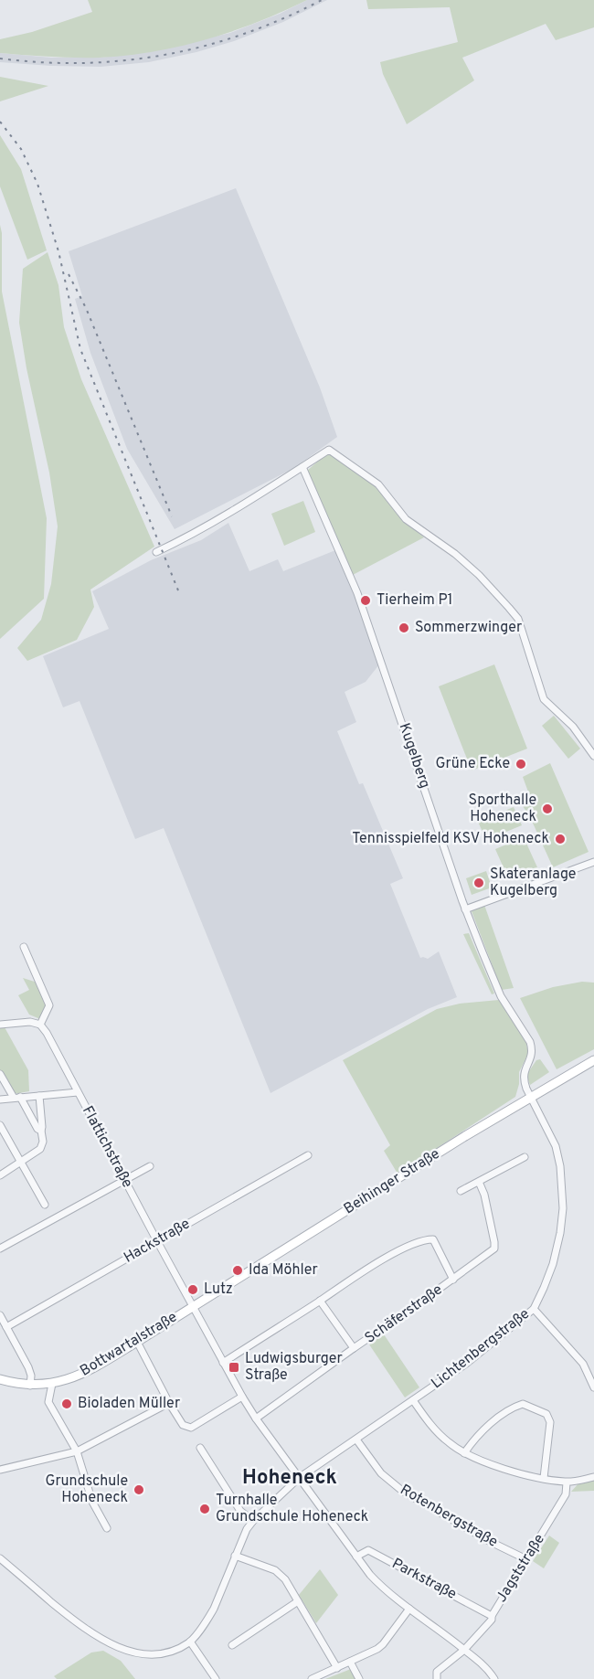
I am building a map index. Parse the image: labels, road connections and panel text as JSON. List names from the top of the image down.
{
  "streets": {
    "main road": ["Beihinger Straße", "Bottwartalstraße"],
    "street": [
      "Kugelberg",
      "Flattichstraße",
      "Hackstraße",
      "Schäferstraße",
      "Lichtenbergstraße",
      "Rotenbergstraße",
      "Jagststraße",
      "Parkstraße"
    ]
  },
  "crossings": [
    ["Kugelberg", "Lichtenbergstraße"],
    ["Flattichstraße", "Beihinger Straße"],
    ["Flattichstraße", "Hackstraße"],
    ["Flattichstraße", "Bottwartalstraße"],
    ["Beihinger Straße", "Bottwartalstraße"],
    ["Beihinger Straße", "Lichtenbergstraße"],
    ["Lichtenbergstraße", "Rotenbergstraße"],
    ["Rotenbergstraße", "Jagststraße"],
    ["Jagststraße", "Parkstraße"]
  ],
  "districts": ["Hoheneck"],
  "places": {
    "other": [
      "Tierheim P1",
      "Sommerzwinger",
      "Grüne Ecke",
      "Sporthalle Hoheneck",
      "Tennisspielfeld KSV Hoheneck",
      "Skateranlage Kugelberg",
      "Ida Möhler",
      "Lutz",
      "Bioladen Müller",
      "Grundschule Hoheneck",
      "Turnhalle Grundschule Hoheneck"
    ],
    "transit": ["Ludwigsburger Straße"]
  }
}
